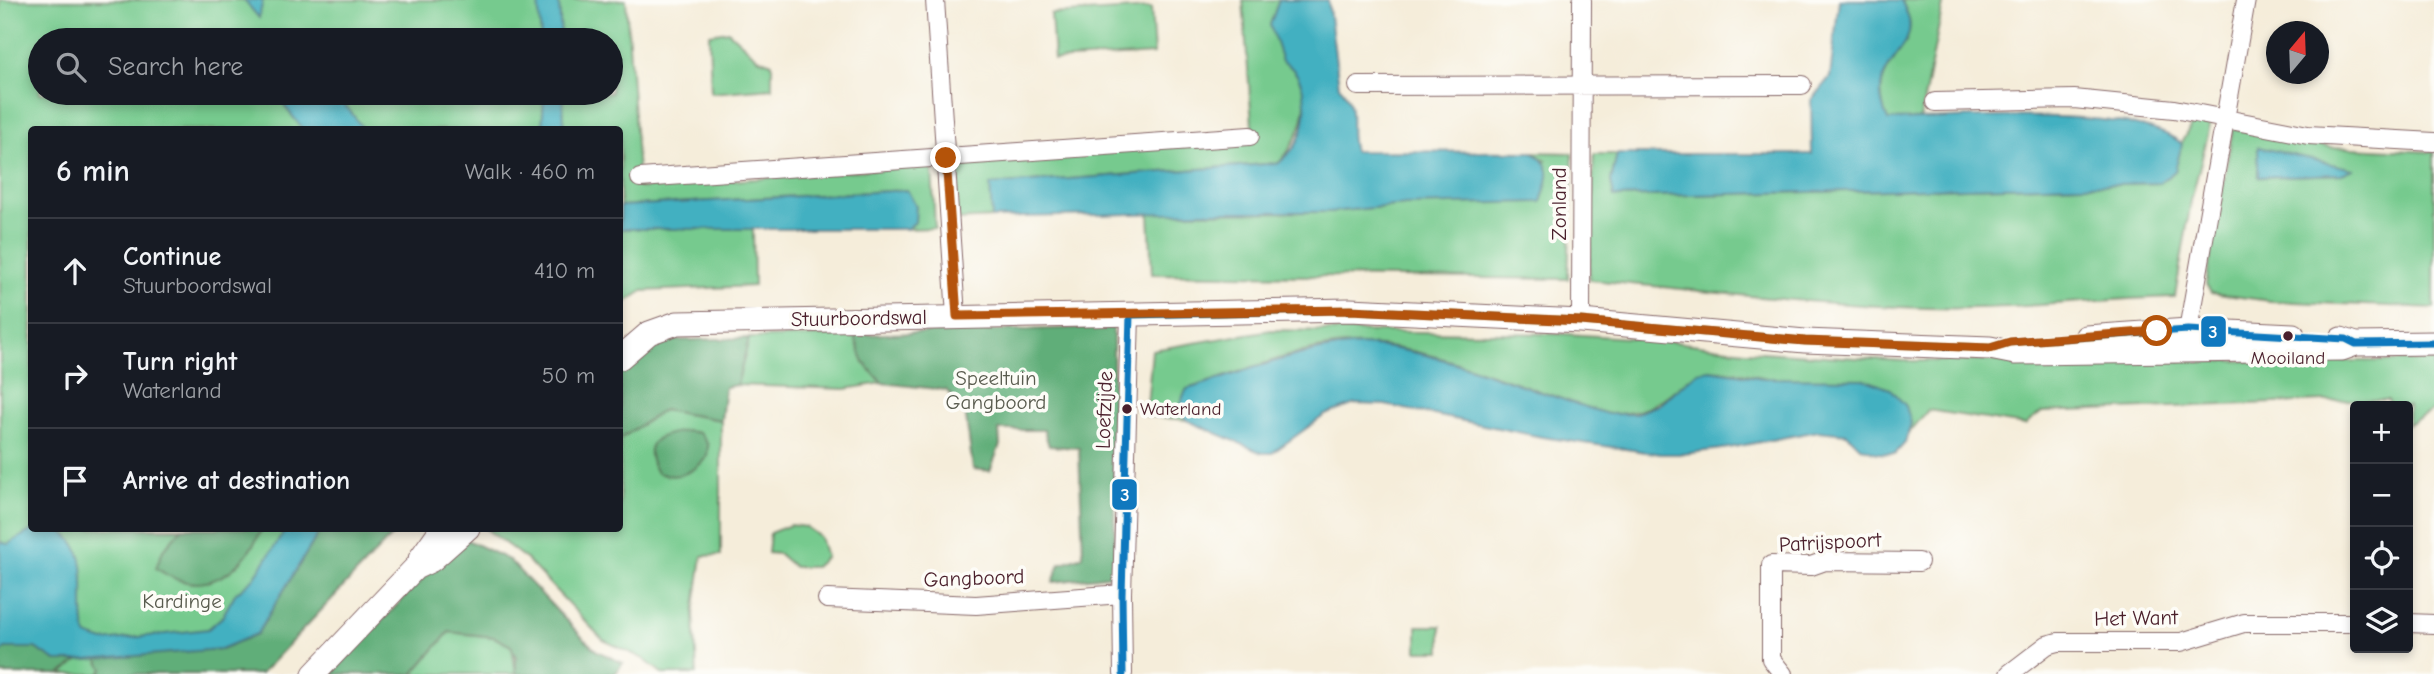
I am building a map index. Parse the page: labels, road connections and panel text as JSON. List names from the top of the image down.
{
  "streets": {
    "street": [
      "Zonland",
      "Stuurboordswal",
      "Loefzijde",
      "Patrijspoort",
      "Gangboord",
      "Het Want"
    ]
  },
  "crossings": [
    ["Zonland", "Stuurboordswal"],
    ["Stuurboordswal", "Loefzijde"],
    ["Loefzijde", "Gangboord"]
  ],
  "parks": ["Speeltuin Gangboord", "Kardinge"],
  "places": ["Mooiland", "Waterland"],
  "lines": ["transit line 3"],
  "north": "top",
  "page": {
    "search": "Search here",
    "heading": ["6 min", "Walk · 460 m"],
    "list": [
      ["Continue", "Stuurboordswal", "410 m"],
      ["Turn right", "Waterland", "50 m"],
      "Arrive at destination"
    ],
    "map_buttons": ["+", "−"]
  }
}
